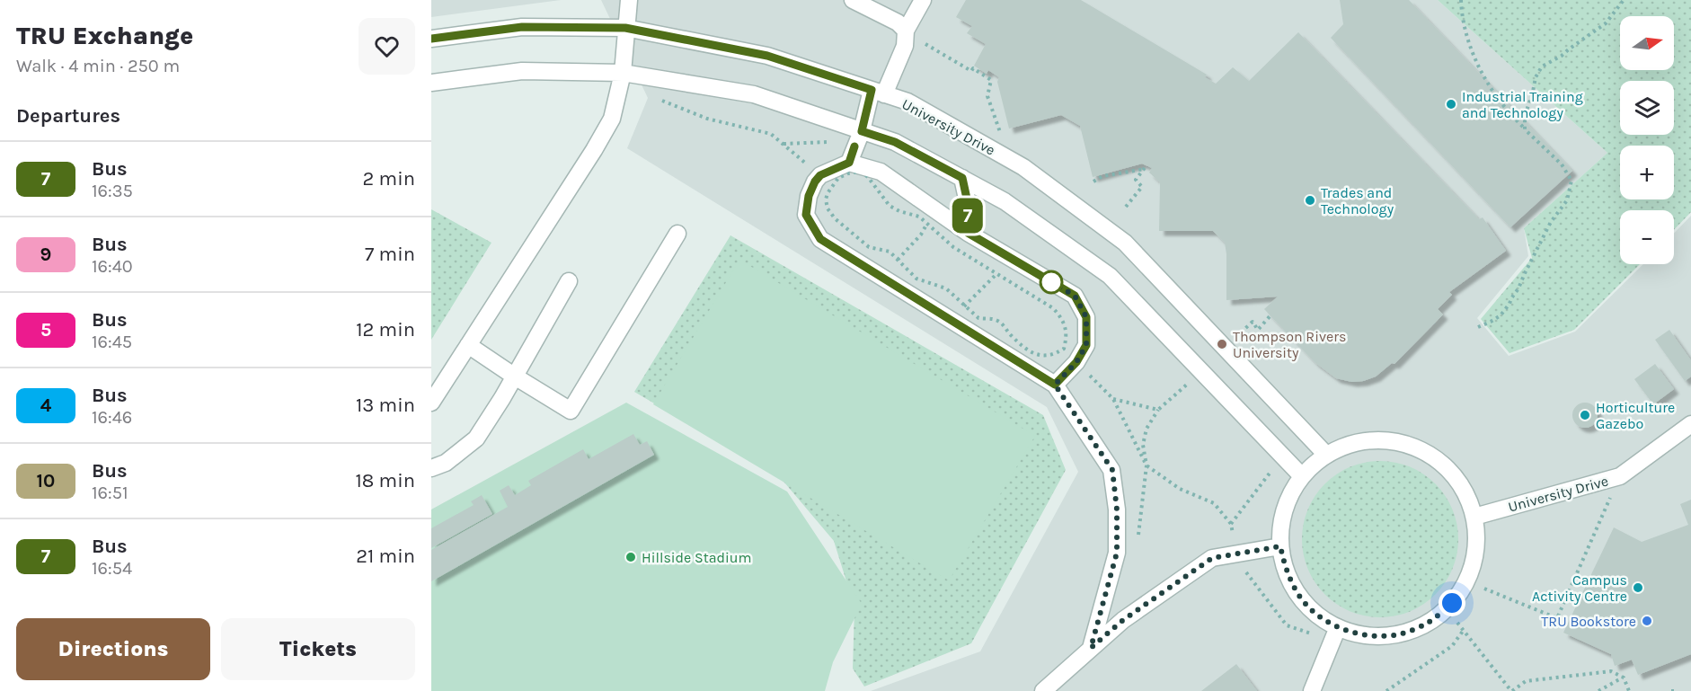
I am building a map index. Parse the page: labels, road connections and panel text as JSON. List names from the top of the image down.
{
  "streets": {
    "street": ["University Drive"]
  },
  "places": [
    "Industrial Training and Technology",
    "Trades and Technology",
    "Thompson Rivers University",
    "Horticulture Gazebo",
    "Hillside Stadium",
    "Campus Activity Centre",
    "TRU Bookstore"
  ],
  "lines": ["bus line 7"],
  "north": "right",
  "page": {
    "heading": [
      ["TRU Exchange", "Walk · 4 min · 250 m"],
      "Departures"
    ],
    "on_map": "7",
    "map_buttons": ["+", "−"],
    "list": [
      {
        "mark": "7",
        "name": "Bus",
        "note": "16:35",
        "value": "2 min"
      },
      {
        "mark": "9",
        "name": "Bus",
        "note": "16:40",
        "value": "7 min"
      },
      {
        "mark": "5",
        "name": "Bus",
        "note": "16:45",
        "value": "12 min"
      },
      {
        "mark": "4",
        "name": "Bus",
        "note": "16:46",
        "value": "13 min"
      },
      {
        "mark": "10",
        "name": "Bus",
        "note": "16:51",
        "value": "18 min"
      },
      {
        "mark": "7",
        "name": "Bus",
        "note": "16:54",
        "value": "21 min"
      }
    ],
    "buttons": ["Directions", "Tickets"]
  }
}
